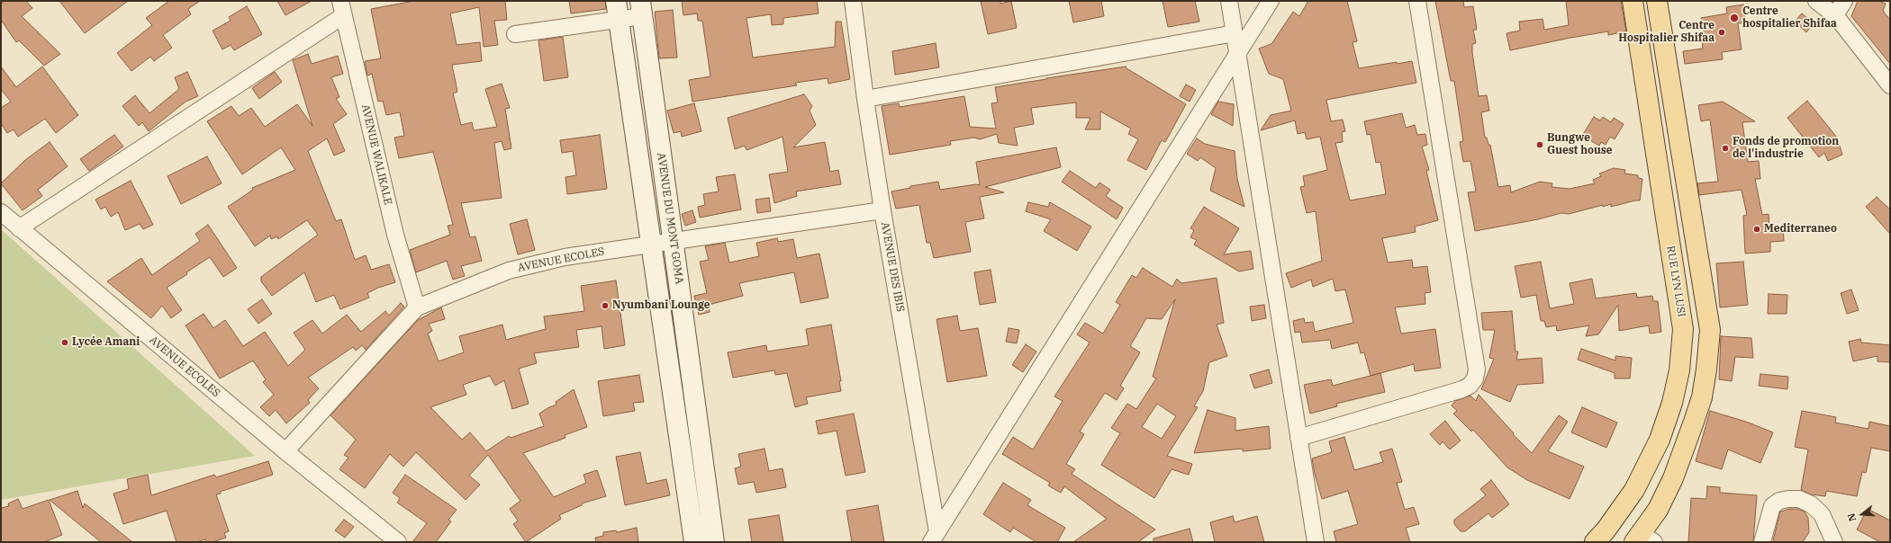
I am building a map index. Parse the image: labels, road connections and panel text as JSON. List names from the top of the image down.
{
  "streets": {
    "main road": ["RUE LYN LUSI"],
    "street": [
      "AVENUE WALIKALE",
      "AVENUE DU MONT GOMA",
      "AVENUE ECOLES",
      "AVENUE DES IBIS"
    ]
  },
  "crossings": [
    ["AVENUE WALIKALE", "AVENUE ECOLES"],
    ["AVENUE DU MONT GOMA", "AVENUE ECOLES"],
    ["AVENUE ECOLES", "AVENUE DES IBIS"]
  ],
  "places": [
    "Centre hospitalier Shifaa",
    "Centre Hospitalier Shifaa",
    "Bungwe Guest house",
    "Fonds de promotion de l'industrie",
    "Mediterraneo",
    "Nyumbani Lounge",
    "Lycée Amani"
  ],
  "north": "left"
}
